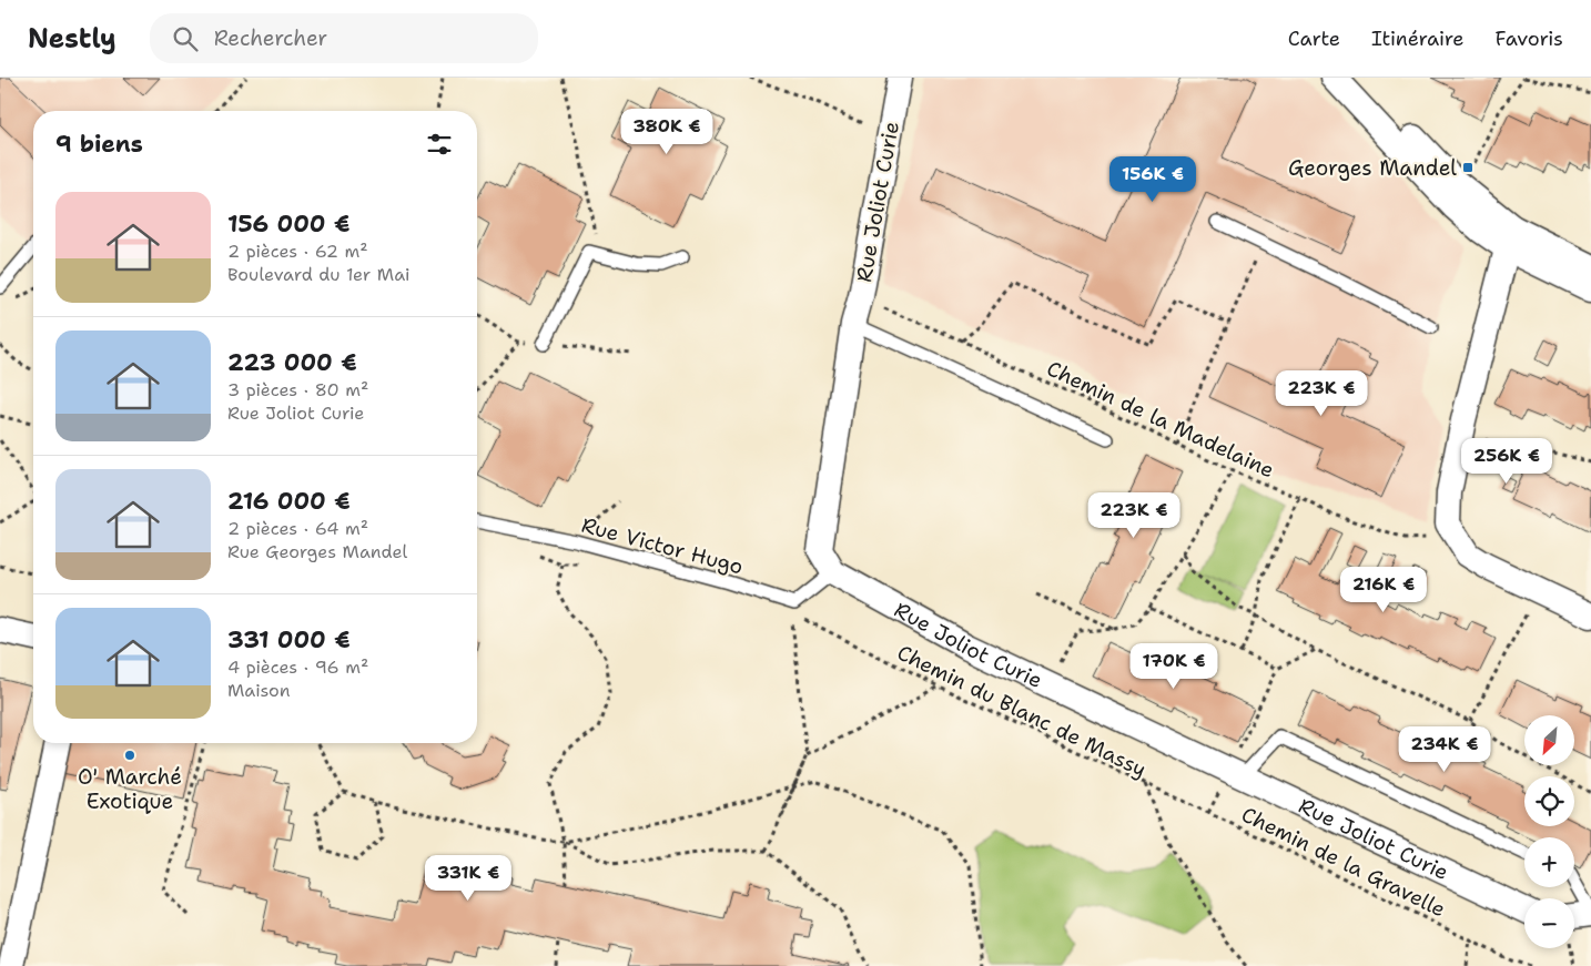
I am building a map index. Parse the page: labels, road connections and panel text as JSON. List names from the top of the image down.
{
  "streets": {
    "street": ["Rue Joliot Curie"],
    "lane": ["Rue Victor Hugo"],
    "path": ["Chemin de la Madelaine", "Chemin du Blanc de Massy", "Chemin de la Gravelle"]
  },
  "crossings": [
    ["Rue Joliot Curie", "Chemin de la Madelaine"],
    ["Rue Victor Hugo", "Chemin du Blanc de Massy"],
    ["Chemin du Blanc de Massy", "Chemin de la Gravelle"]
  ],
  "places": {
    "transit": ["Georges Mandel"],
    "other": ["O' Marché Exotique"]
  },
  "north": "bottom left",
  "page": {
    "header": "Nestly",
    "search": "Rechercher",
    "nav": ["Carte", "Itinéraire", "Favoris"],
    "price": [
      "380K €",
      "156K €",
      "223K €",
      "256K €",
      "223K €",
      "216K €",
      "170K €",
      "234K €",
      "331K €"
    ],
    "heading": "9 biens",
    "list": [
      {
        "name": "156 000 €",
        "note": "2 pièces · 62 m² · Boulevard du 1er Mai"
      },
      {
        "name": "223 000 €",
        "note": "3 pièces · 80 m² · Rue Joliot Curie"
      },
      {
        "name": "216 000 €",
        "note": "2 pièces · 64 m² · Rue Georges Mandel"
      },
      {
        "name": "331 000 €",
        "note": "4 pièces · 96 m² · Maison"
      }
    ],
    "map_buttons": ["+", "−"]
  }
}
